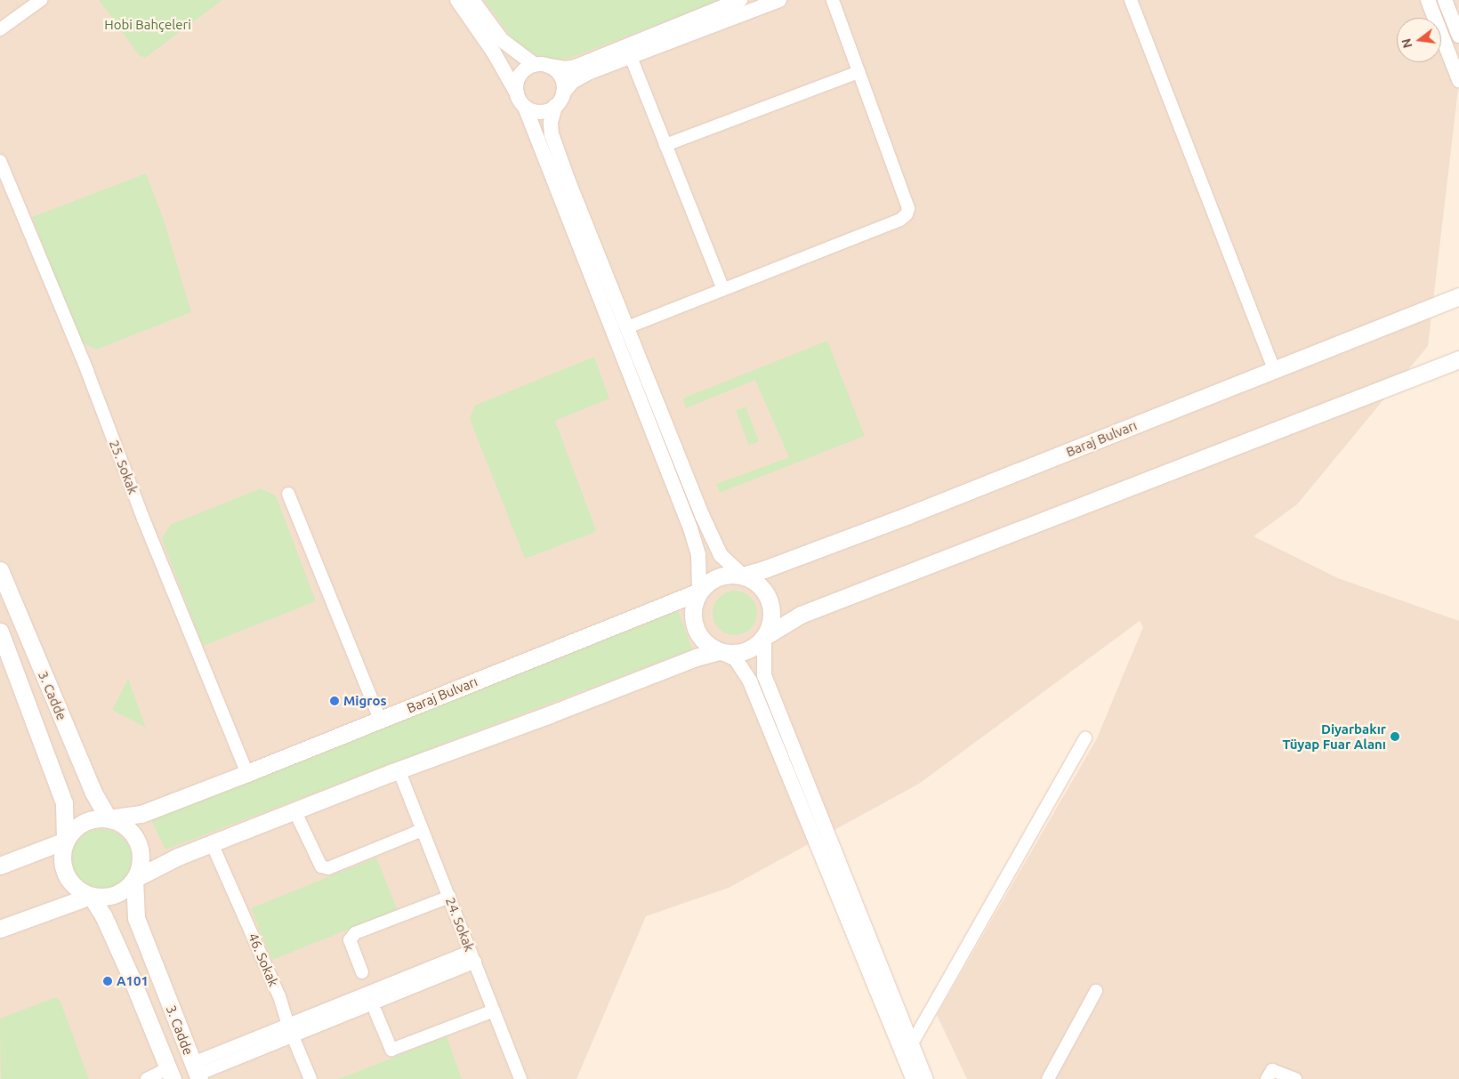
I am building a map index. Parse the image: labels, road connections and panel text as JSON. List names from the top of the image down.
{
  "streets": {
    "main road": ["Baraj Bulvarı", "3. Cadde"],
    "street": ["25. Sokak", "24. Sokak", "46. Sokak"]
  },
  "crossings": [
    ["Baraj Bulvarı", "25. Sokak"],
    ["Baraj Bulvarı", "3. Cadde"]
  ],
  "parks": ["Hobi Bahçeleri"],
  "places": ["Migros", "Diyarbakır Tüyap Fuar Alanı", "A101"],
  "north": "left"
}
